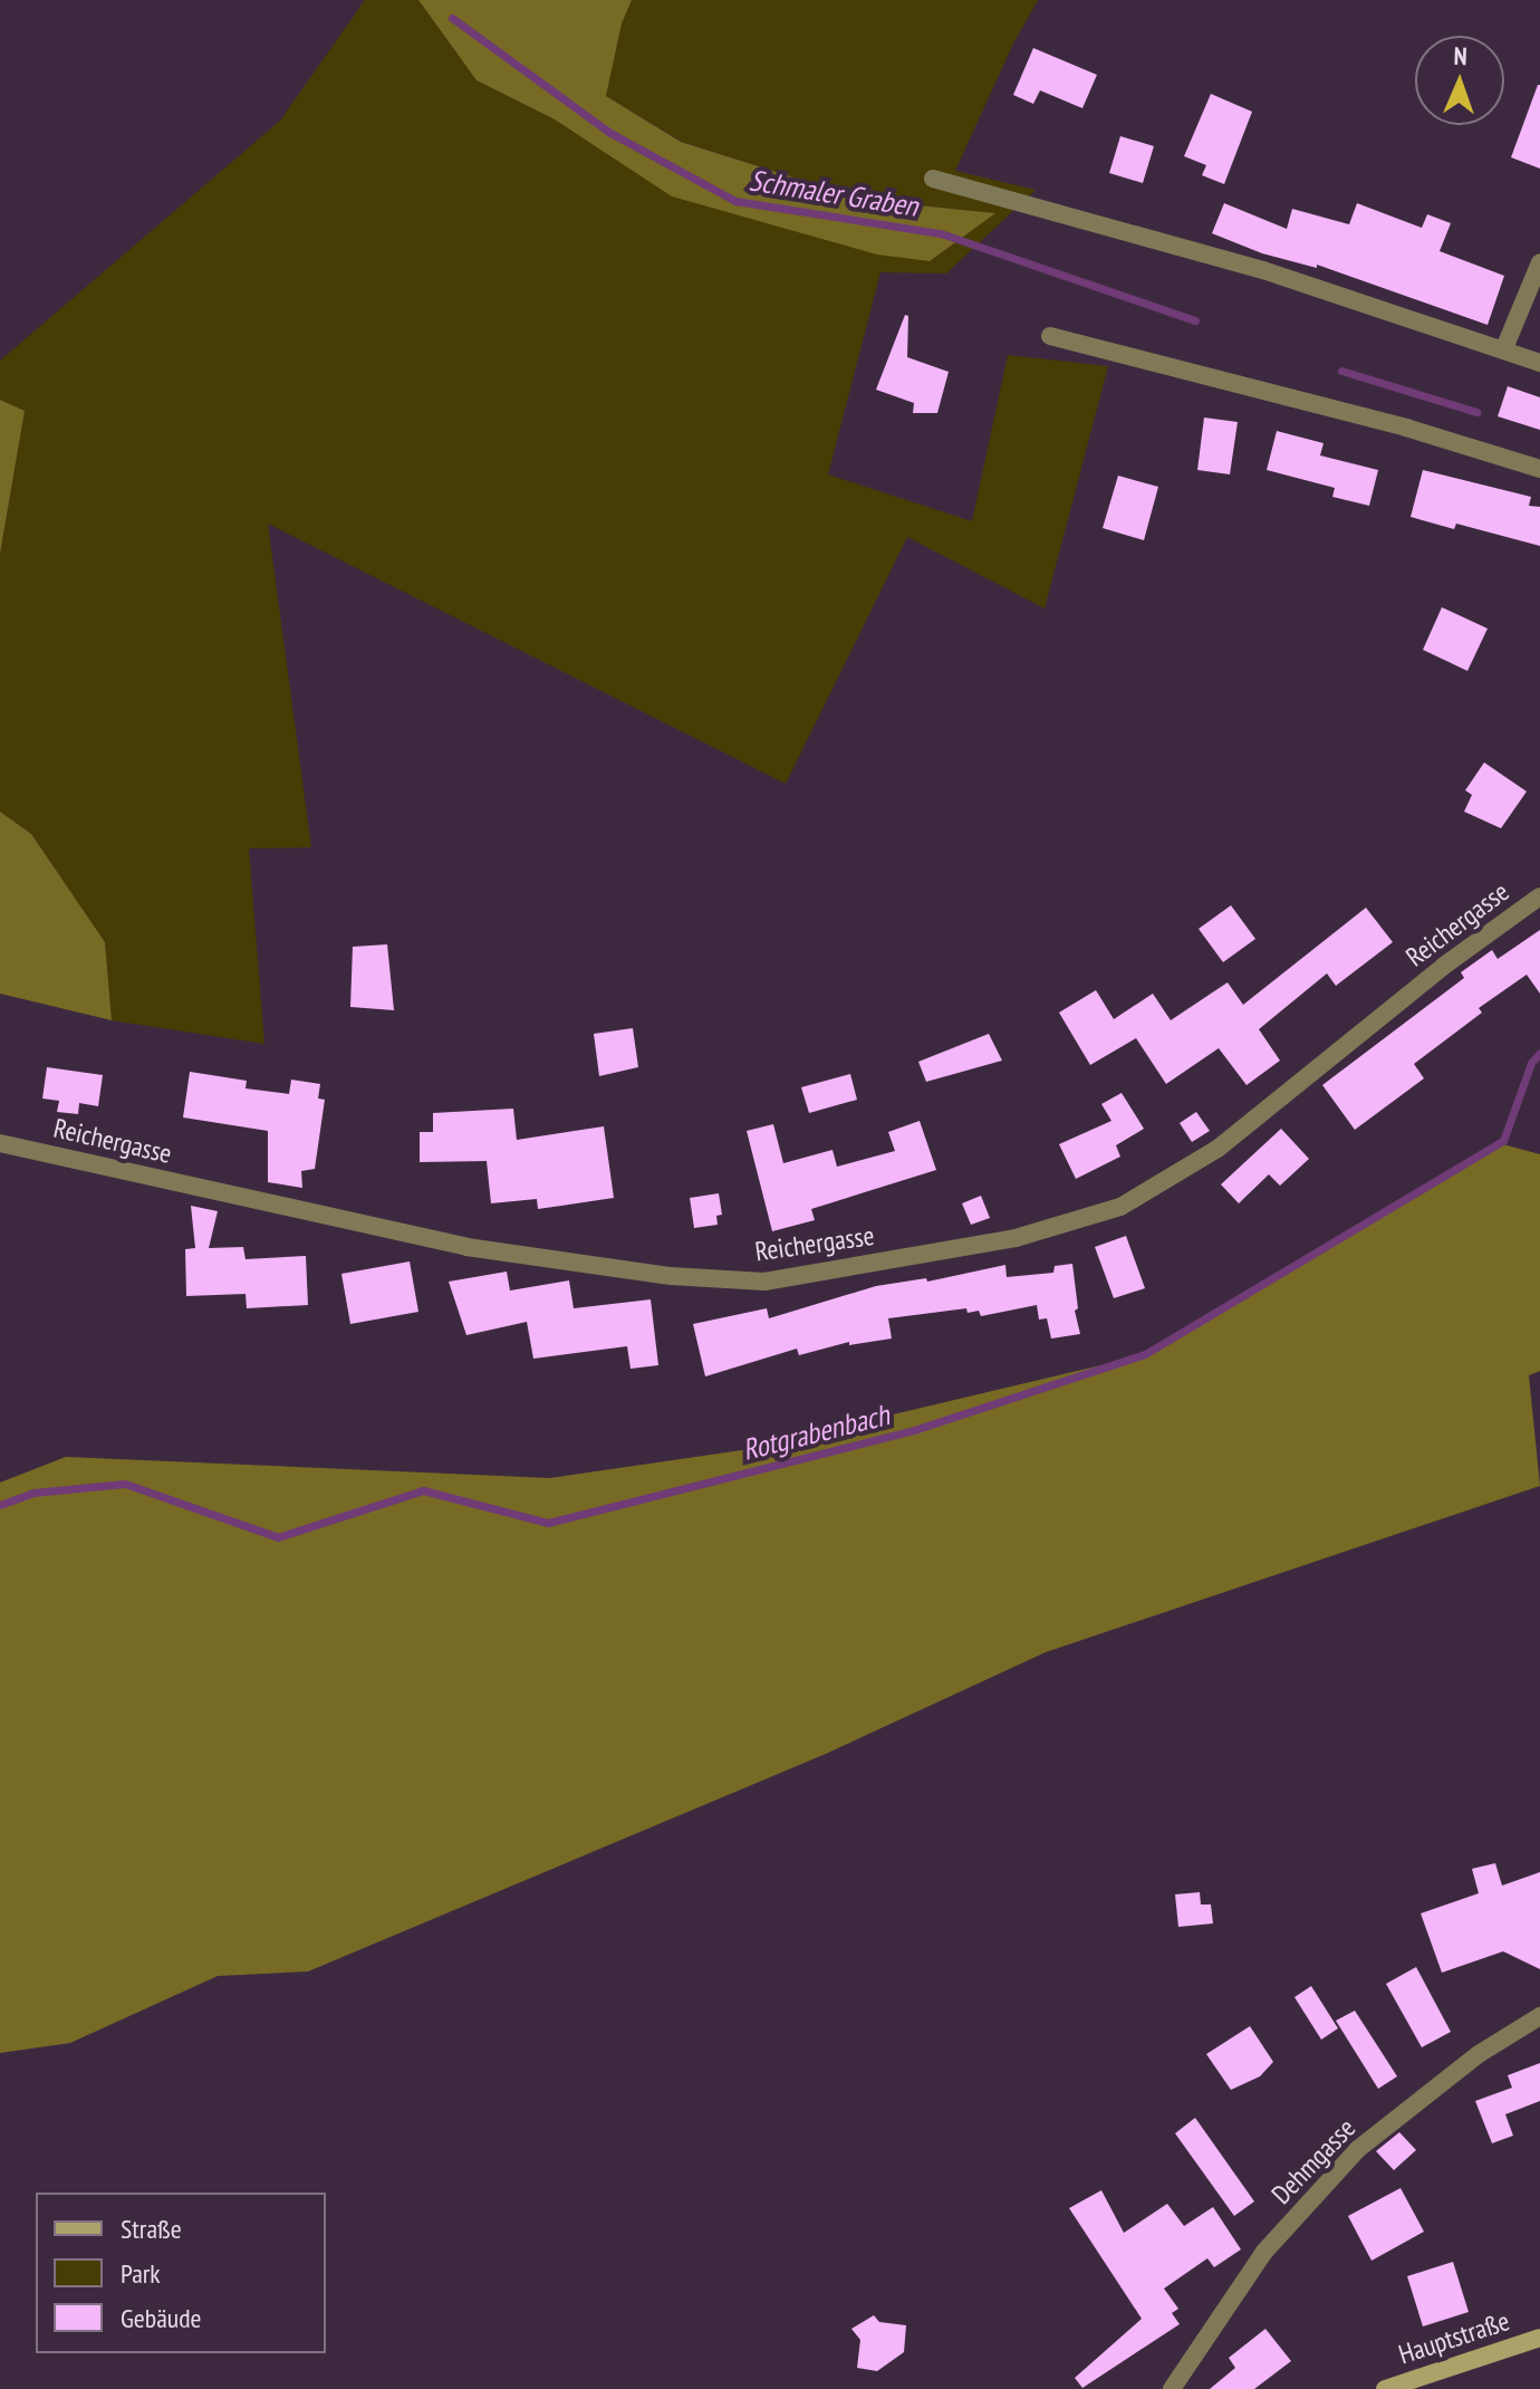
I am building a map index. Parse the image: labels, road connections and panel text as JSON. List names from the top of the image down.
{
  "streets": {
    "main road": ["Hauptstraße"],
    "street": ["Reichergasse", "Dehmgasse"]
  },
  "water": ["Schmaler Graben", "Rotgrabenbach"],
  "legend": ["Straße", "Park", "Gebäude"],
  "north": "top"
}
